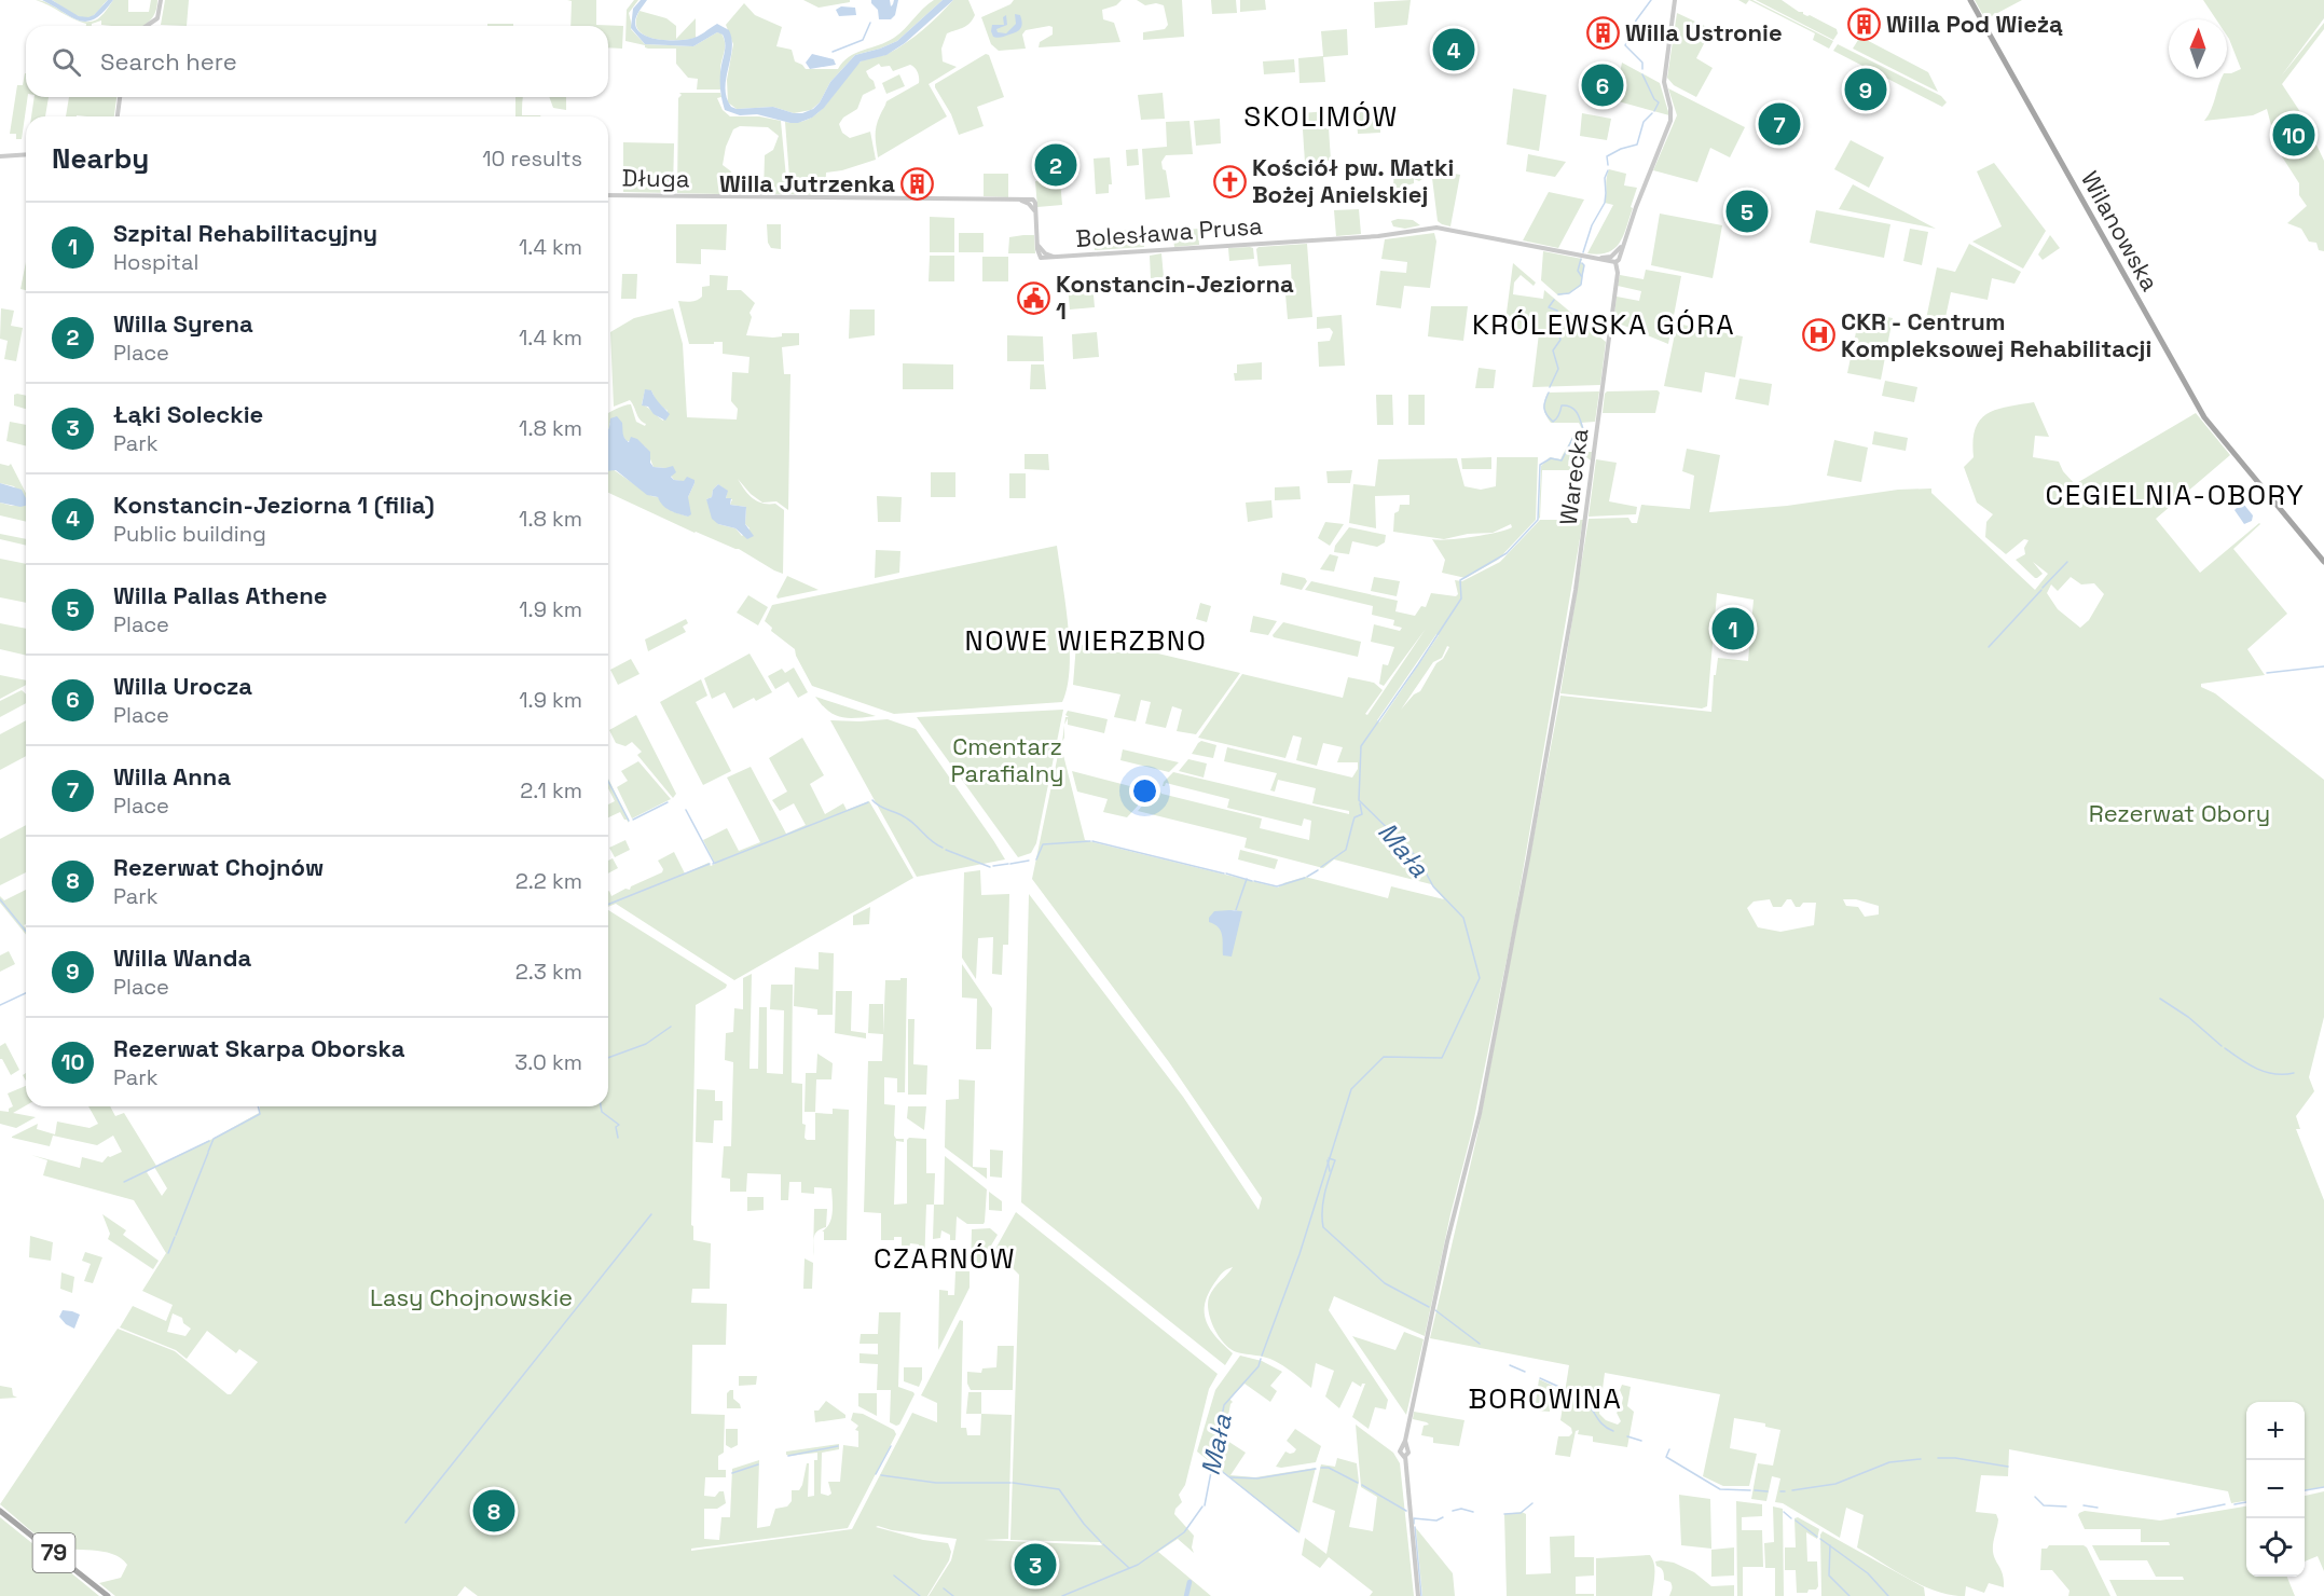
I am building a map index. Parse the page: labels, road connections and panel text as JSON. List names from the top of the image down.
{
  "streets": {
    "main road": ["Wilanowska", "79"],
    "street": ["Długa", "Bolesława Prusa", "Warecka"]
  },
  "crossings": [
    ["Długa", "Bolesława Prusa"],
    ["Bolesława Prusa", "Warecka"]
  ],
  "districts": [
    "SKOLIMÓW",
    "KRÓLEWSKA GÓRA",
    "CEGIELNIA-OBORY",
    "NOWE WIERZBNO",
    "CZARNÓW",
    "BOROWINA"
  ],
  "water": ["Mała"],
  "parks": ["Cmentarz Parafialny", "Rezerwat Obory", "Lasy Chojnowskie"],
  "places": {
    "building": ["Willa Pod Wieżą", "Willa Ustronie", "Willa Jutrzenka"],
    "church": ["Kościół pw. Matki Bożej Anielskiej"],
    "public building": ["Konstancin-Jeziorna 1"],
    "hospital": ["CKR - Centrum Kompleksowej Rehabilitacji"]
  },
  "north": "top",
  "page": {
    "pins": [
      "4",
      "6",
      "9",
      "7",
      "10",
      "2",
      "5",
      "1",
      "8",
      "3"
    ],
    "search": "Search here",
    "heading": ["Nearby", "10 results"],
    "list": [
      {
        "mark": "1",
        "name": "Szpital Rehabilitacyjny",
        "note": "Hospital",
        "value": "1.4 km"
      },
      {
        "mark": "2",
        "name": "Willa Syrena",
        "note": "Place",
        "value": "1.4 km"
      },
      {
        "mark": "3",
        "name": "Łąki Soleckie",
        "note": "Park",
        "value": "1.8 km"
      },
      {
        "mark": "4",
        "name": "Konstancin-Jeziorna 1 (filia)",
        "note": "Public building",
        "value": "1.8 km"
      },
      {
        "mark": "5",
        "name": "Willa Pallas Athene",
        "note": "Place",
        "value": "1.9 km"
      },
      {
        "mark": "6",
        "name": "Willa Urocza",
        "note": "Place",
        "value": "1.9 km"
      },
      {
        "mark": "7",
        "name": "Willa Anna",
        "note": "Place",
        "value": "2.1 km"
      },
      {
        "mark": "8",
        "name": "Rezerwat Chojnów",
        "note": "Park",
        "value": "2.2 km"
      },
      {
        "mark": "9",
        "name": "Willa Wanda",
        "note": "Place",
        "value": "2.3 km"
      },
      {
        "mark": "10",
        "name": "Rezerwat Skarpa Oborska",
        "note": "Park",
        "value": "3.0 km"
      }
    ],
    "map_buttons": ["+", "−"]
  }
}
